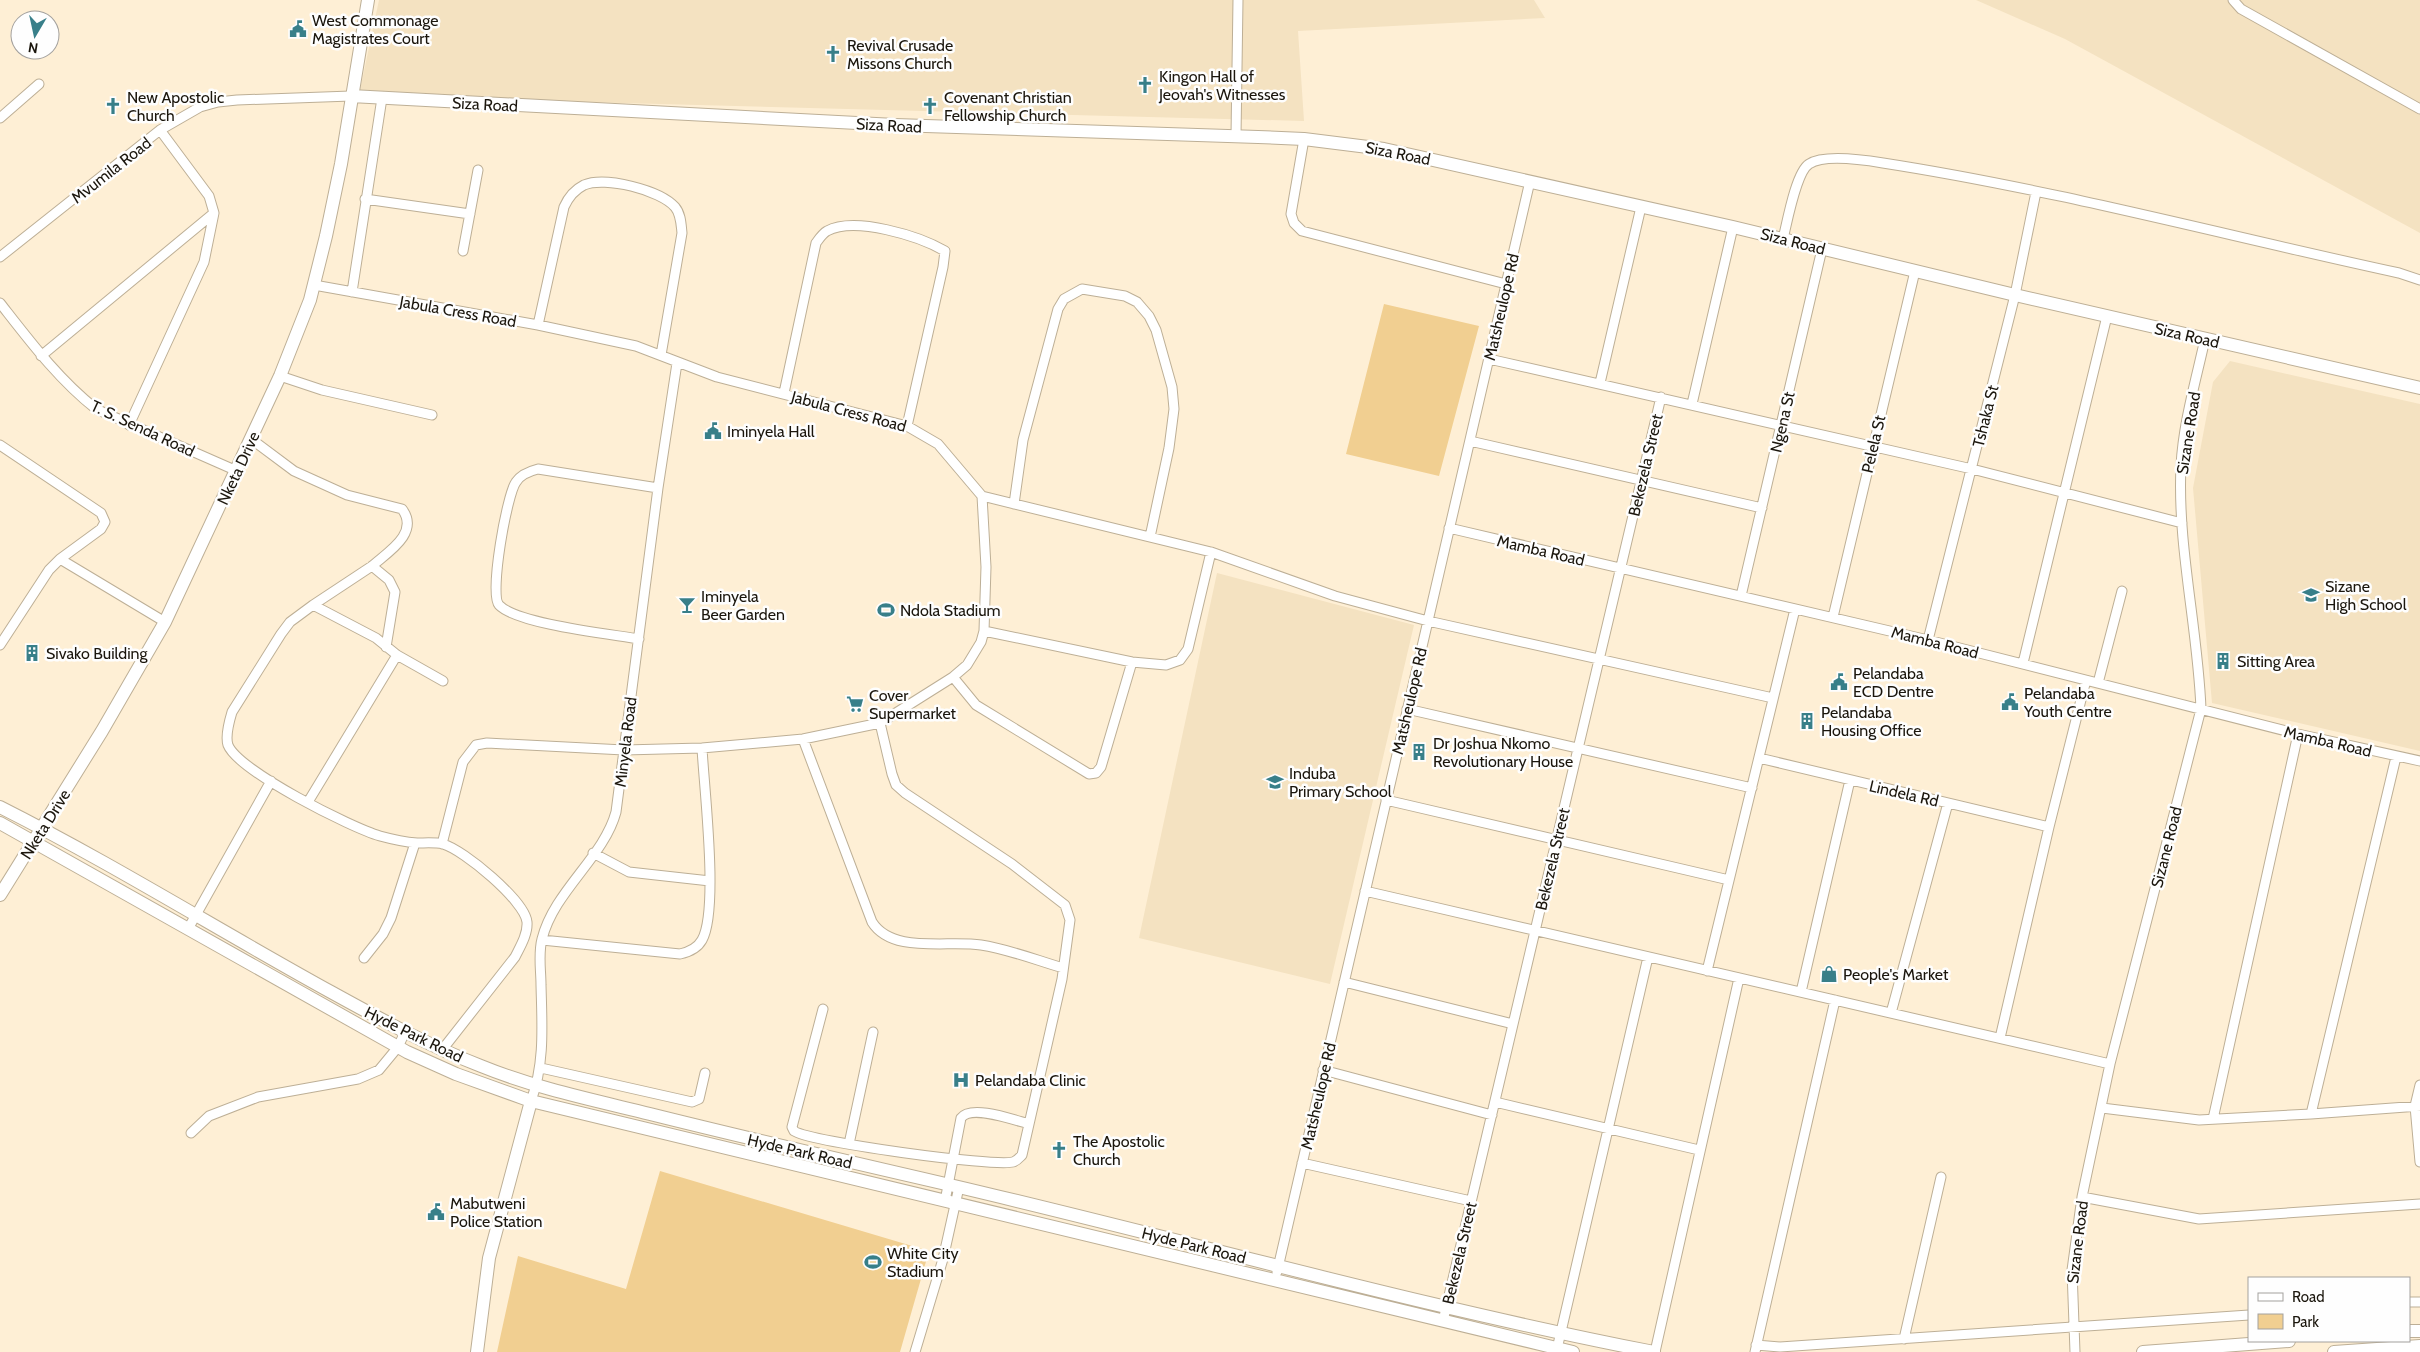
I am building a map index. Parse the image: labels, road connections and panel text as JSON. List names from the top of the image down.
{
  "streets": {
    "street": [
      "Siza Road",
      "Mvumila Road",
      "Matsheulope Rd",
      "Jabula Cress Road",
      "Tshaka St",
      "Ngena St",
      "T. S. Senda Road",
      "Sizane Road",
      "Pelela St",
      "Bekezela Street",
      "Nketa Drive",
      "Mamba Road",
      "Minyela Road",
      "Lindela Rd",
      "Hyde Park Road"
    ]
  },
  "crossings": [
    ["Siza Road", "Mvumila Road"],
    ["Siza Road", "Matsheulope Rd"],
    ["Siza Road", "Tshaka St"],
    ["Siza Road", "Ngena St"],
    ["Siza Road", "Sizane Road"],
    ["Siza Road", "Pelela St"],
    ["Siza Road", "Nketa Drive"],
    ["Mvumila Road", "Nketa Drive"],
    ["Matsheulope Rd", "Mamba Road"],
    ["Matsheulope Rd", "Hyde Park Road"],
    ["Jabula Cress Road", "Nketa Drive"],
    ["Jabula Cress Road", "Minyela Road"],
    ["Tshaka St", "Mamba Road"],
    ["Ngena St", "Mamba Road"],
    ["T. S. Senda Road", "Nketa Drive"],
    ["Sizane Road", "Mamba Road"],
    ["Pelela St", "Mamba Road"],
    ["Bekezela Street", "Mamba Road"],
    ["Bekezela Street", "Hyde Park Road"],
    ["Nketa Drive", "Hyde Park Road"],
    ["Minyela Road", "Hyde Park Road"]
  ],
  "places": {
    "public building": [
      "West Commonage Magistrates Court",
      "Iminyela Hall",
      "Pelandaba ECD Dentre",
      "Pelandaba Youth Centre",
      "Mabutweni Police Station"
    ],
    "church": [
      "Revival Crusade Missons Church",
      "Kingon Hall of Jeovah's Witnesses",
      "New Apostolic Church",
      "Covenant Christian Fellowship Church",
      "The Apostolic Church"
    ],
    "school or university": ["Sizane High School", "Induba Primary School"],
    "bar": ["Iminyela Beer Garden"],
    "sports": ["Ndola Stadium", "White City Stadium"],
    "building": [
      "Sivako Building",
      "Sitting Area",
      "Pelandaba Housing Office",
      "Dr Joshua Nkomo Revolutionary House"
    ],
    "supermarket": ["Cover Supermarket"],
    "shop": ["People's Market"],
    "hospital": ["Pelandaba Clinic"]
  },
  "legend": ["Road", "Park"],
  "north": "bottom"
}
